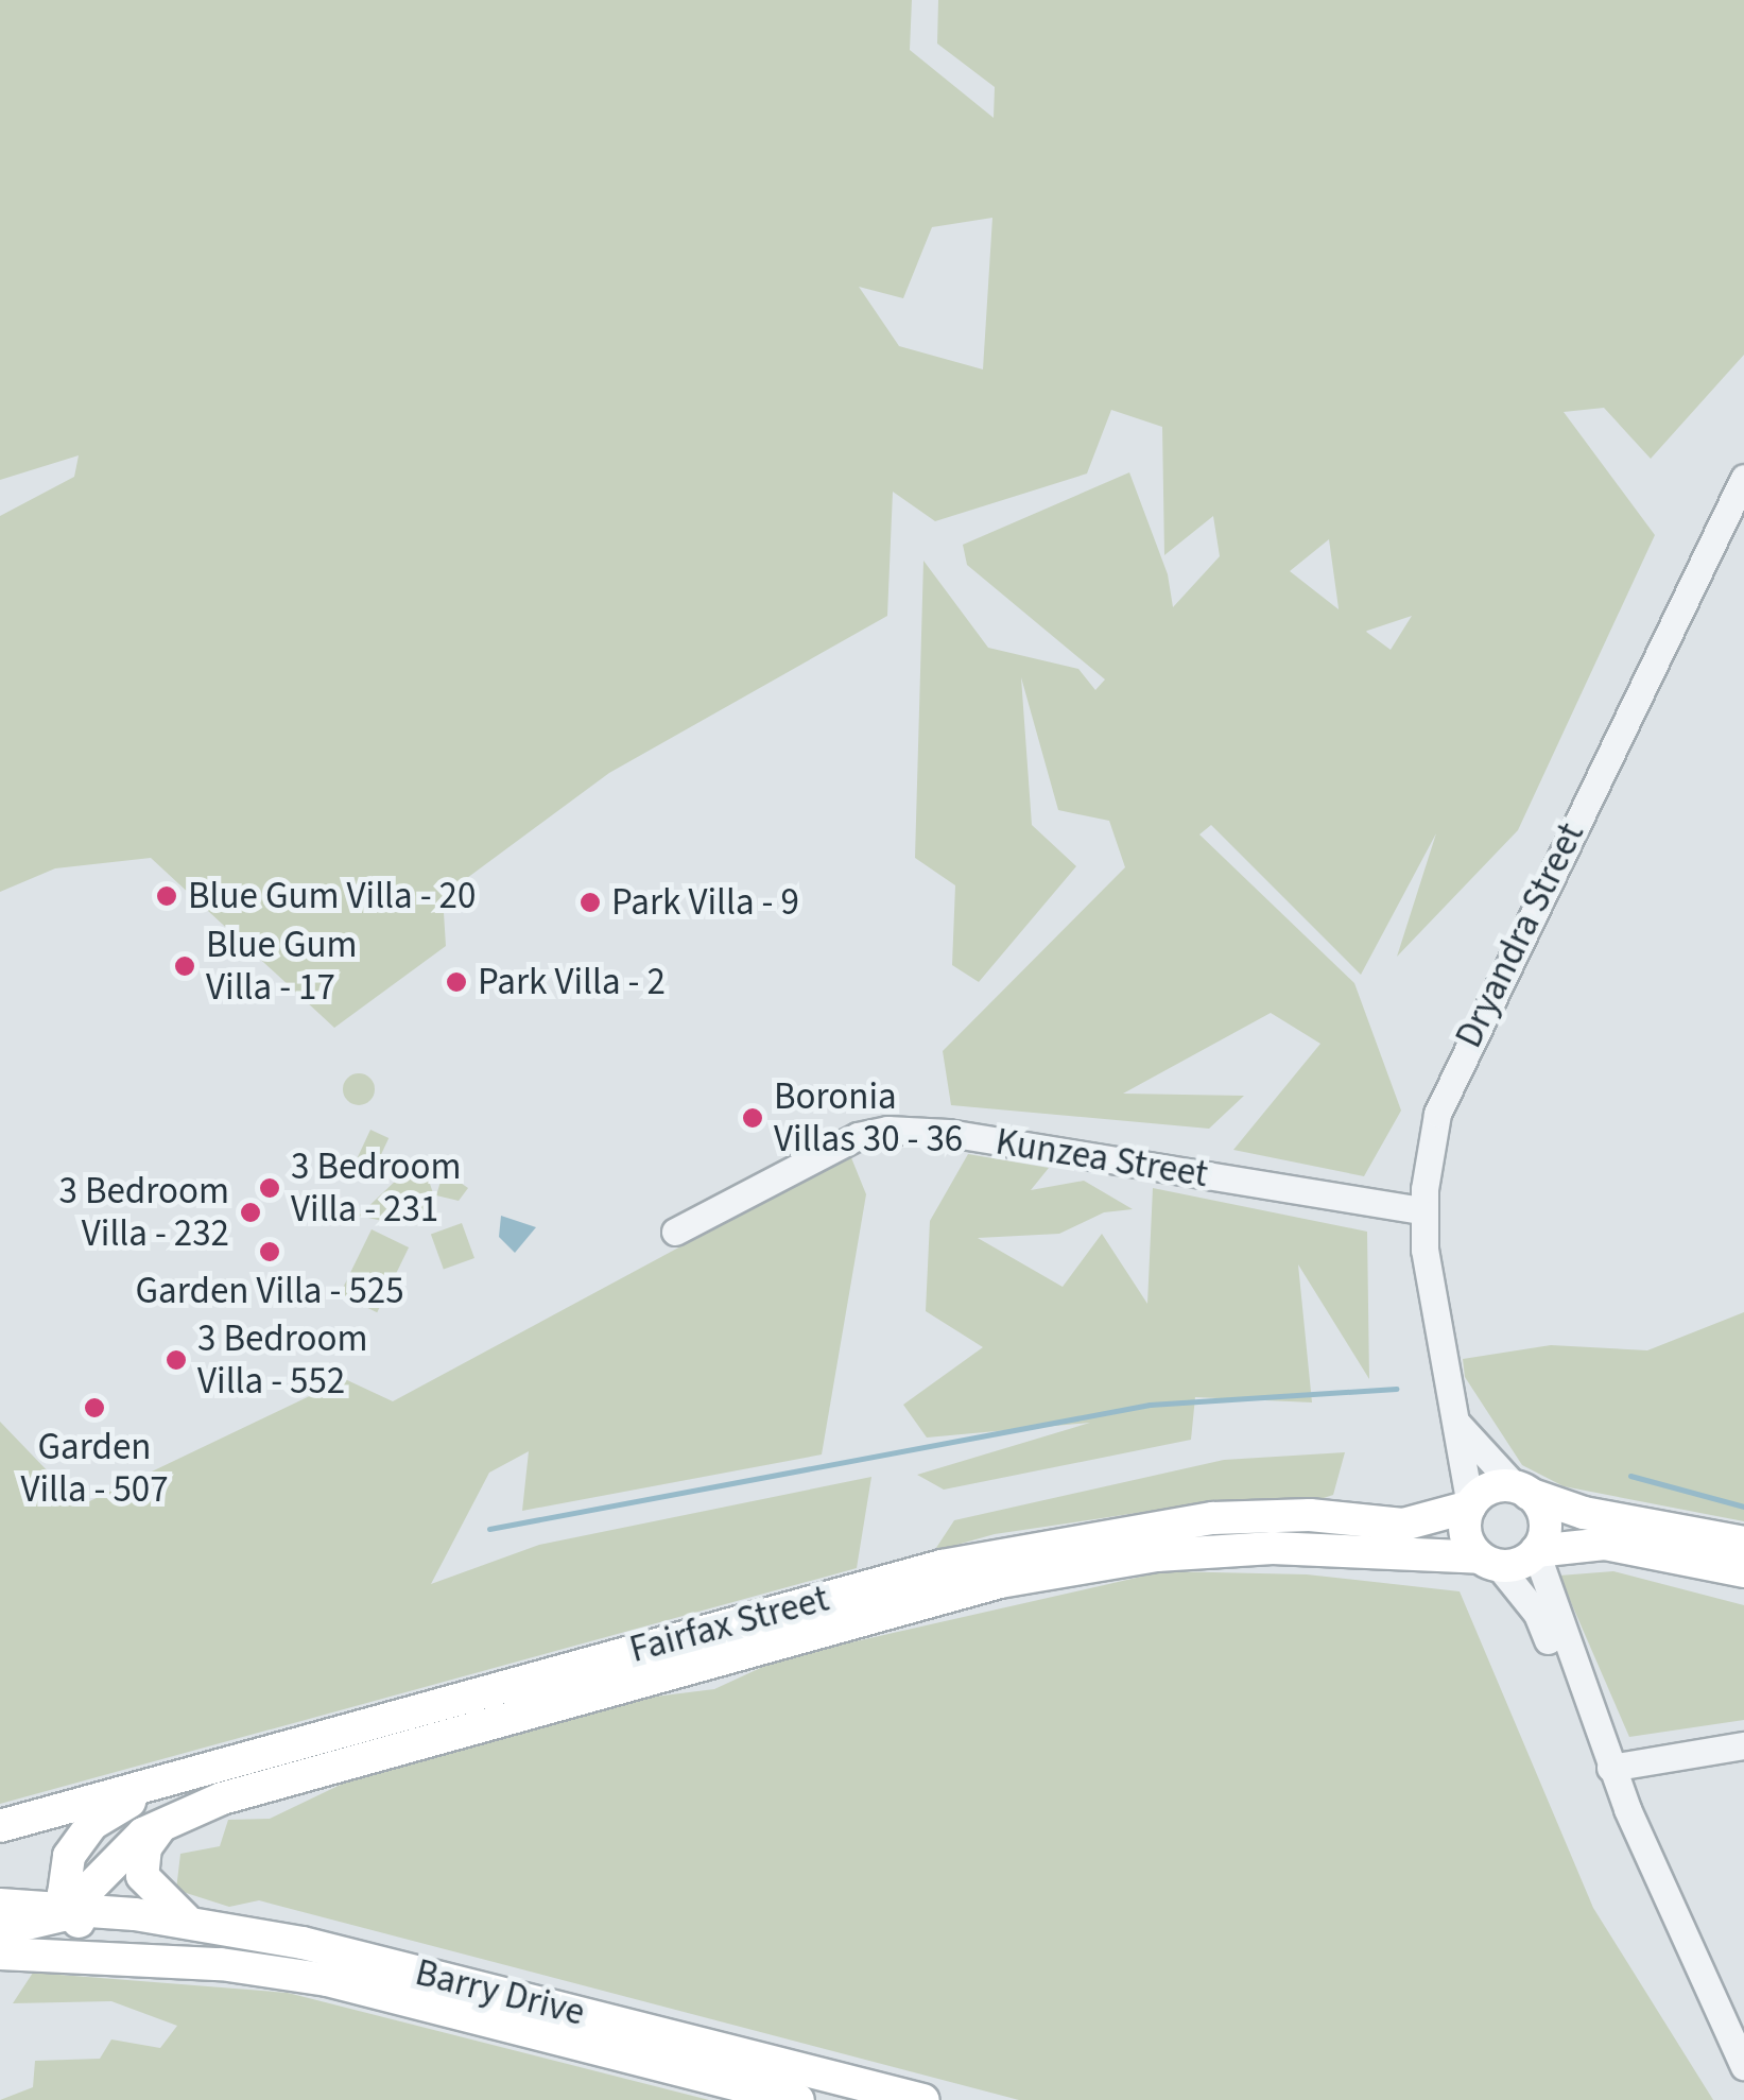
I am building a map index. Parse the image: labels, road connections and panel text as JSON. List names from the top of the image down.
{
  "streets": {
    "main road": ["Fairfax Street", "Barry Drive"],
    "street": ["Dryandra Street", "Kunzea Street"]
  },
  "crossings": [
    ["Dryandra Street", "Kunzea Street"],
    ["Dryandra Street", "Fairfax Street"],
    ["Fairfax Street", "Barry Drive"]
  ],
  "places": [
    "Blue Gum Villa - 20",
    "Park Villa - 9",
    "Blue Gum Villa - 17",
    "Park Villa - 2",
    "Boronia Villas 30 - 36",
    "3 Bedroom Villa - 231",
    "3 Bedroom Villa - 232",
    "Garden Villa - 525",
    "3 Bedroom Villa - 552",
    "Garden Villa - 507"
  ]
}
